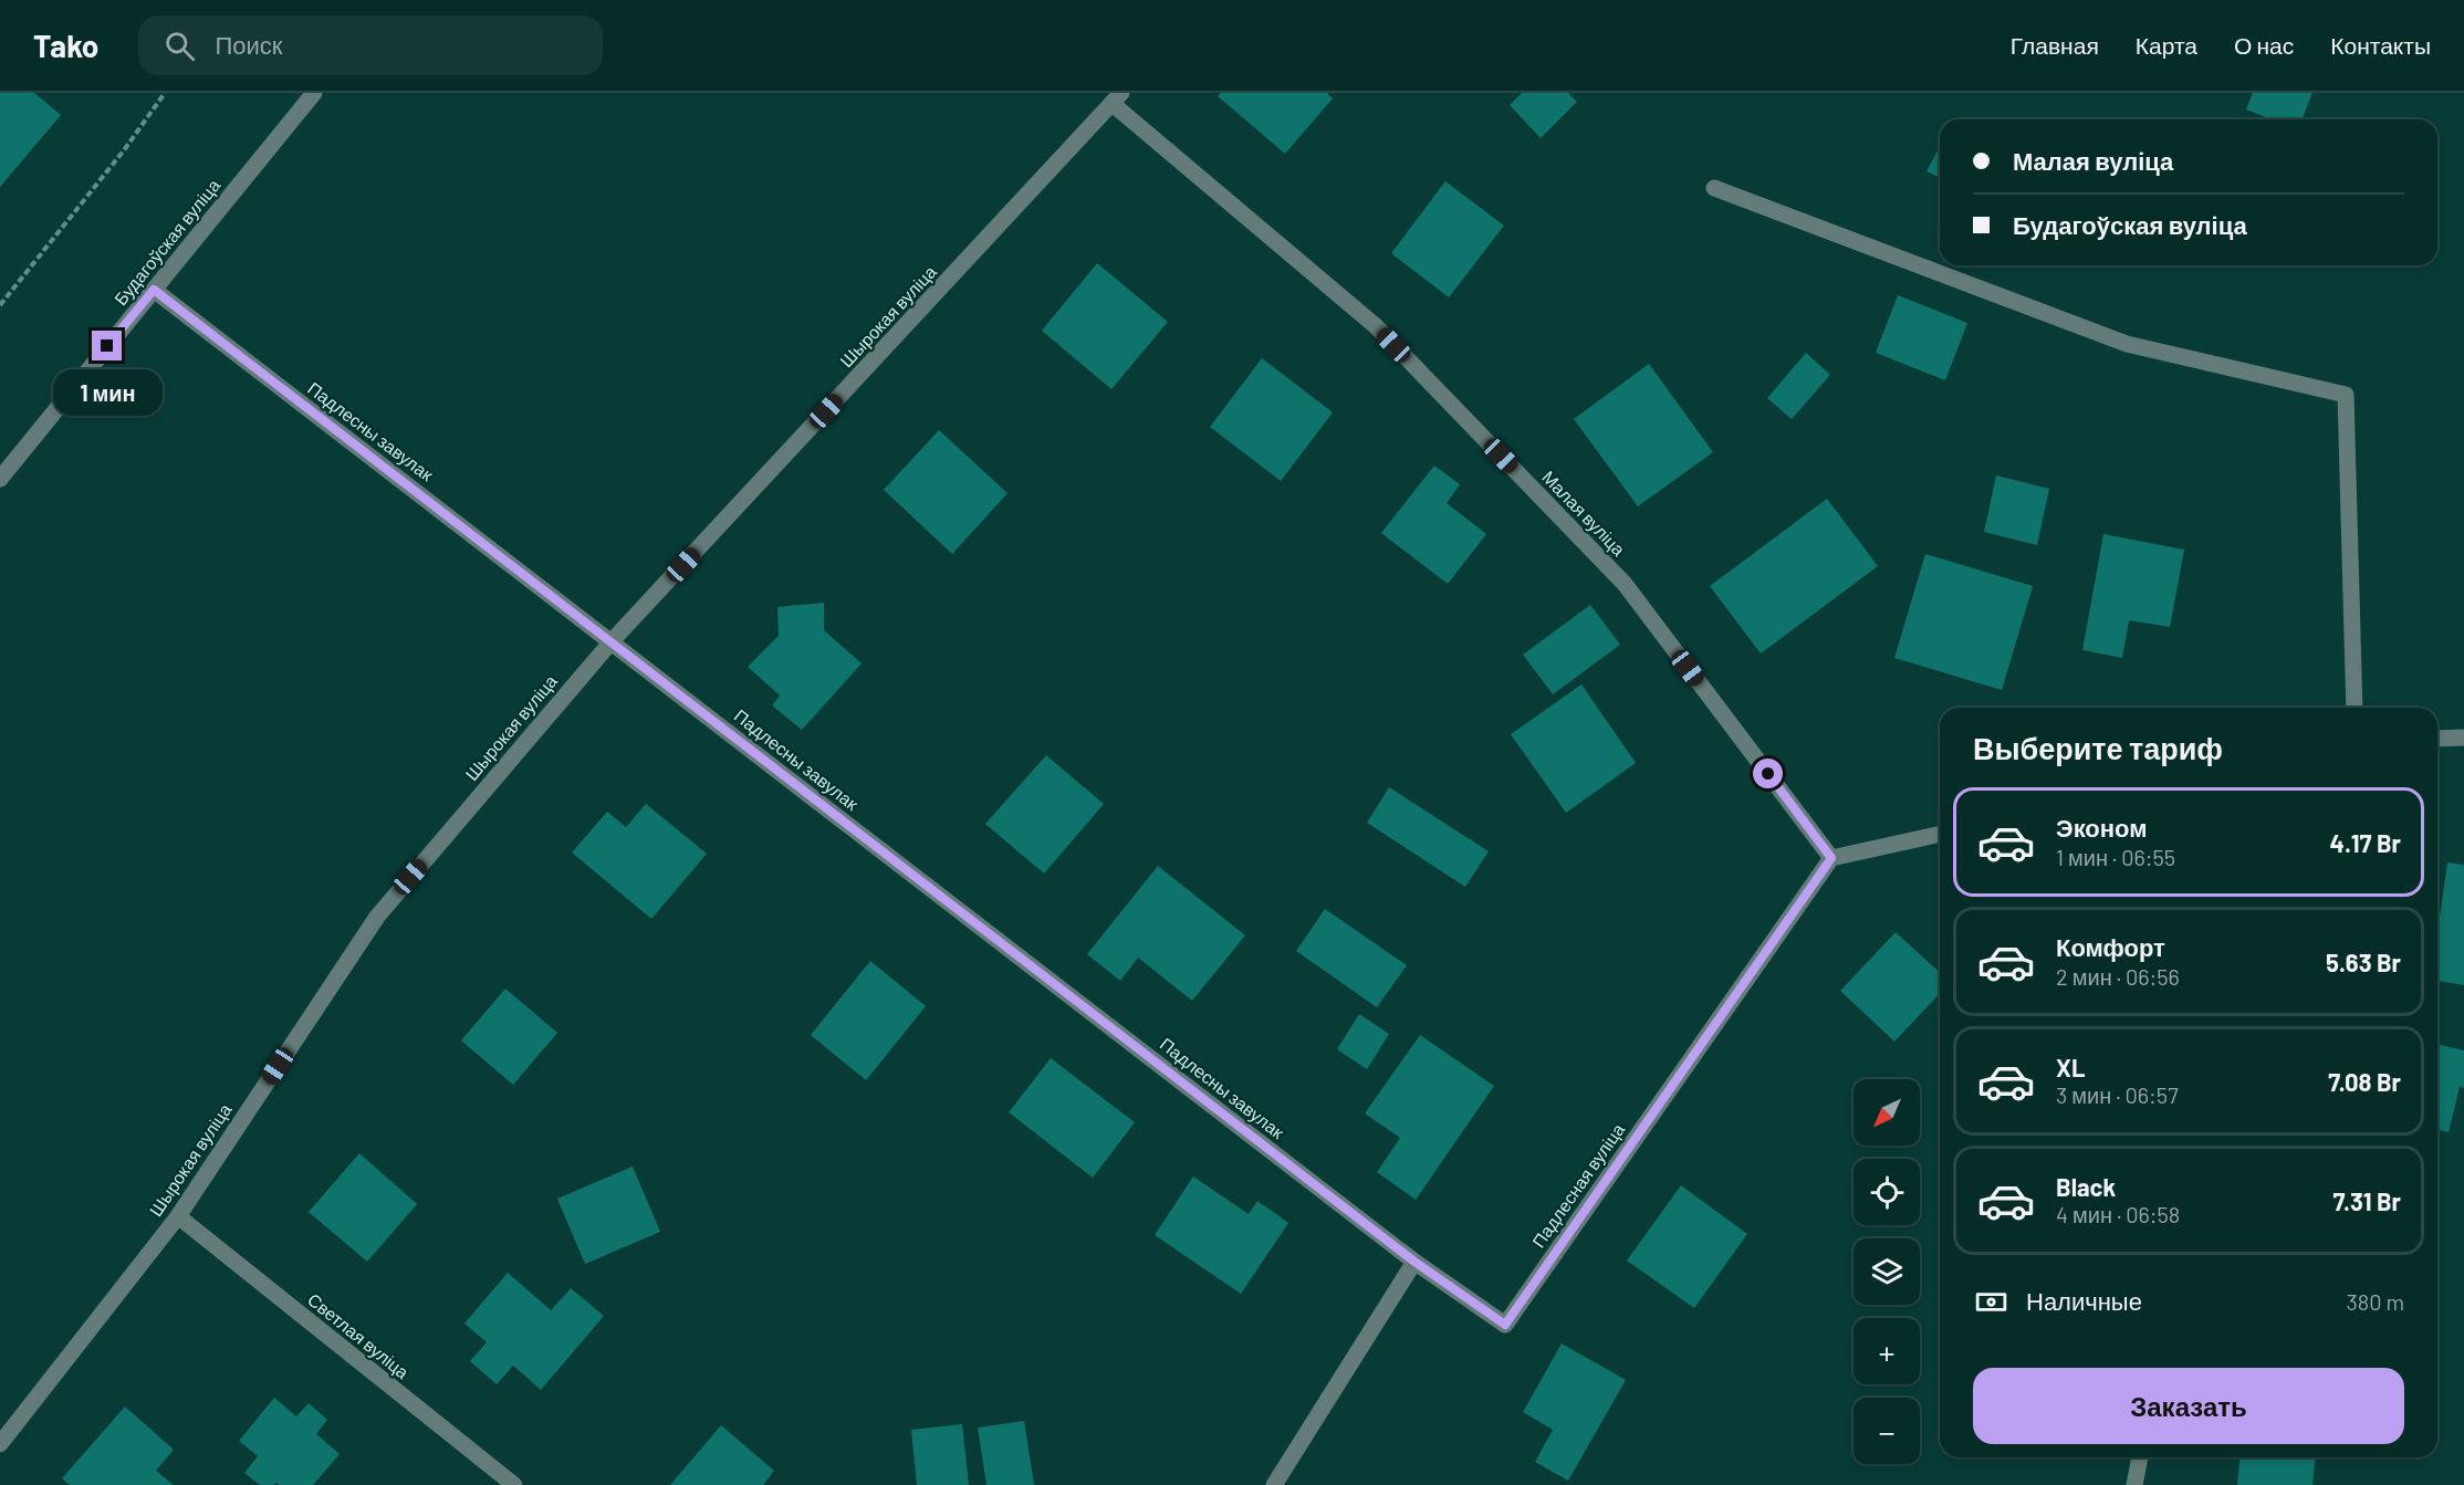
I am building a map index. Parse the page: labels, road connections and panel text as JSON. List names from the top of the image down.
{
  "streets": {
    "street": [
      "Будагоўская вуліца",
      "Шырокая вуліца",
      "Падлесны завулак",
      "Малая вуліца",
      "Падлесная вуліца",
      "Светлая вуліца"
    ]
  },
  "crossings": [
    ["Будагоўская вуліца", "Падлесны завулак"],
    ["Шырокая вуліца", "Падлесны завулак"],
    ["Шырокая вуліца", "Малая вуліца"],
    ["Шырокая вуліца", "Светлая вуліца"],
    ["Падлесны завулак", "Падлесная вуліца"],
    ["Малая вуліца", "Падлесная вуліца"]
  ],
  "north": "bottom left",
  "page": {
    "header": "Tako",
    "search": "Поиск",
    "nav": [
      "Главная",
      "Карта",
      "О нас",
      "Контакты"
    ],
    "banner": ["Малая вуліца", "Будагоўская вуліца"],
    "bubble": "1 мин",
    "heading": "Выберите тариф",
    "list": [
      {
        "name": "Эконом",
        "note": "1 мин · 06:55",
        "value": "4.17 Br"
      },
      {
        "name": "Комфорт",
        "note": "2 мин · 06:56",
        "value": "5.63 Br"
      },
      {
        "name": "XL",
        "note": "3 мин · 06:57",
        "value": "7.08 Br"
      },
      {
        "name": "Black",
        "note": "4 мин · 06:58",
        "value": "7.31 Br"
      }
    ],
    "map_buttons": ["+", "−"],
    "pay": ["Наличные", "380 m"],
    "buttons": "Заказать"
  }
}
